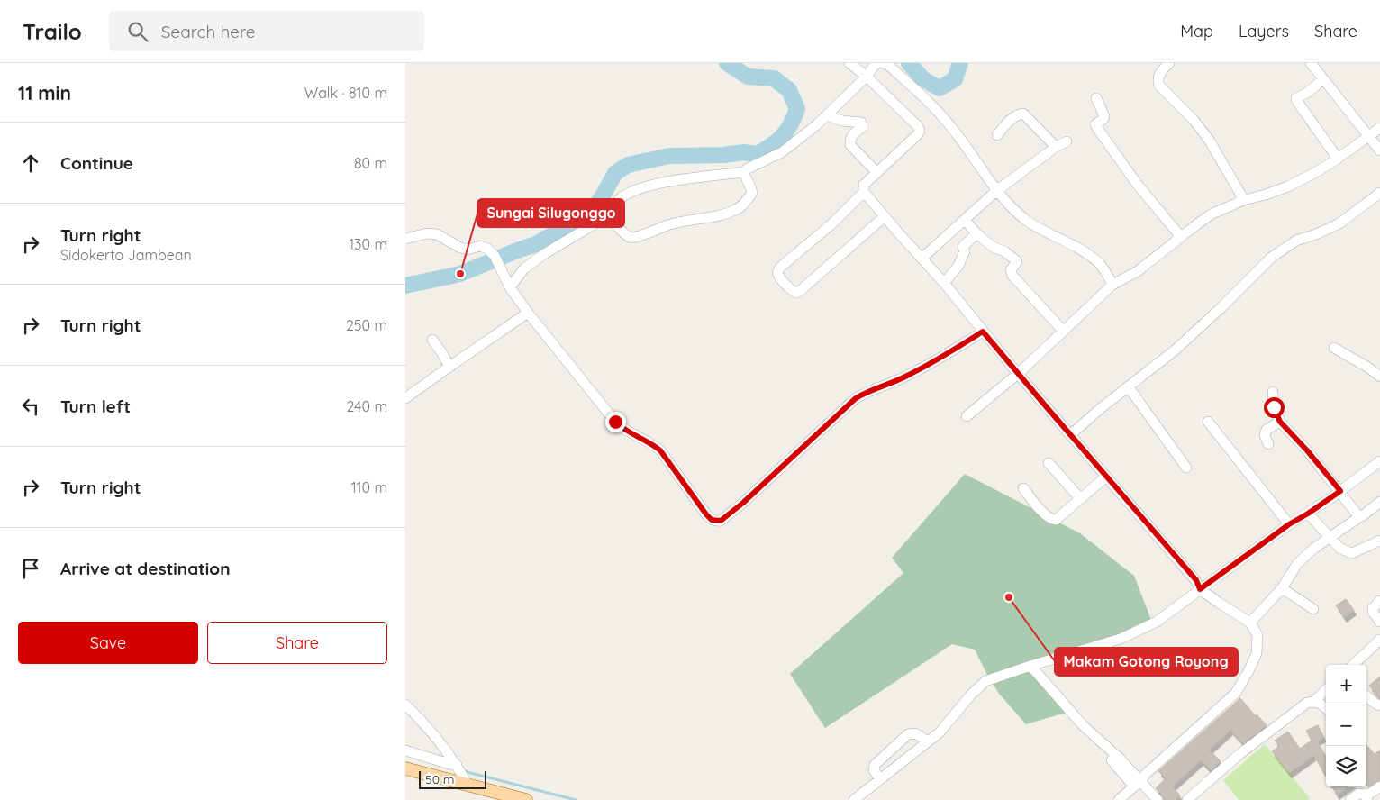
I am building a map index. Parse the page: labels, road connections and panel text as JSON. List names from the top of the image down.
{
  "places": ["Sungai Silugonggo", "Makam Gotong Royong"],
  "scale_bar": "50 m",
  "page": {
    "header": "Trailo",
    "search": "Search here",
    "nav": ["Map", "Layers", "Share"],
    "heading": ["11 min", "Walk · 810 m"],
    "list": [
      ["Continue", "80 m"],
      ["Turn right", "Sidokerto Jambean", "130 m"],
      ["Turn right", "250 m"],
      ["Turn left", "240 m"],
      ["Turn right", "110 m"],
      "Arrive at destination"
    ],
    "buttons": ["Save", "Share"],
    "map_buttons": ["+", "−"],
    "scale": "50 m"
  }
}
